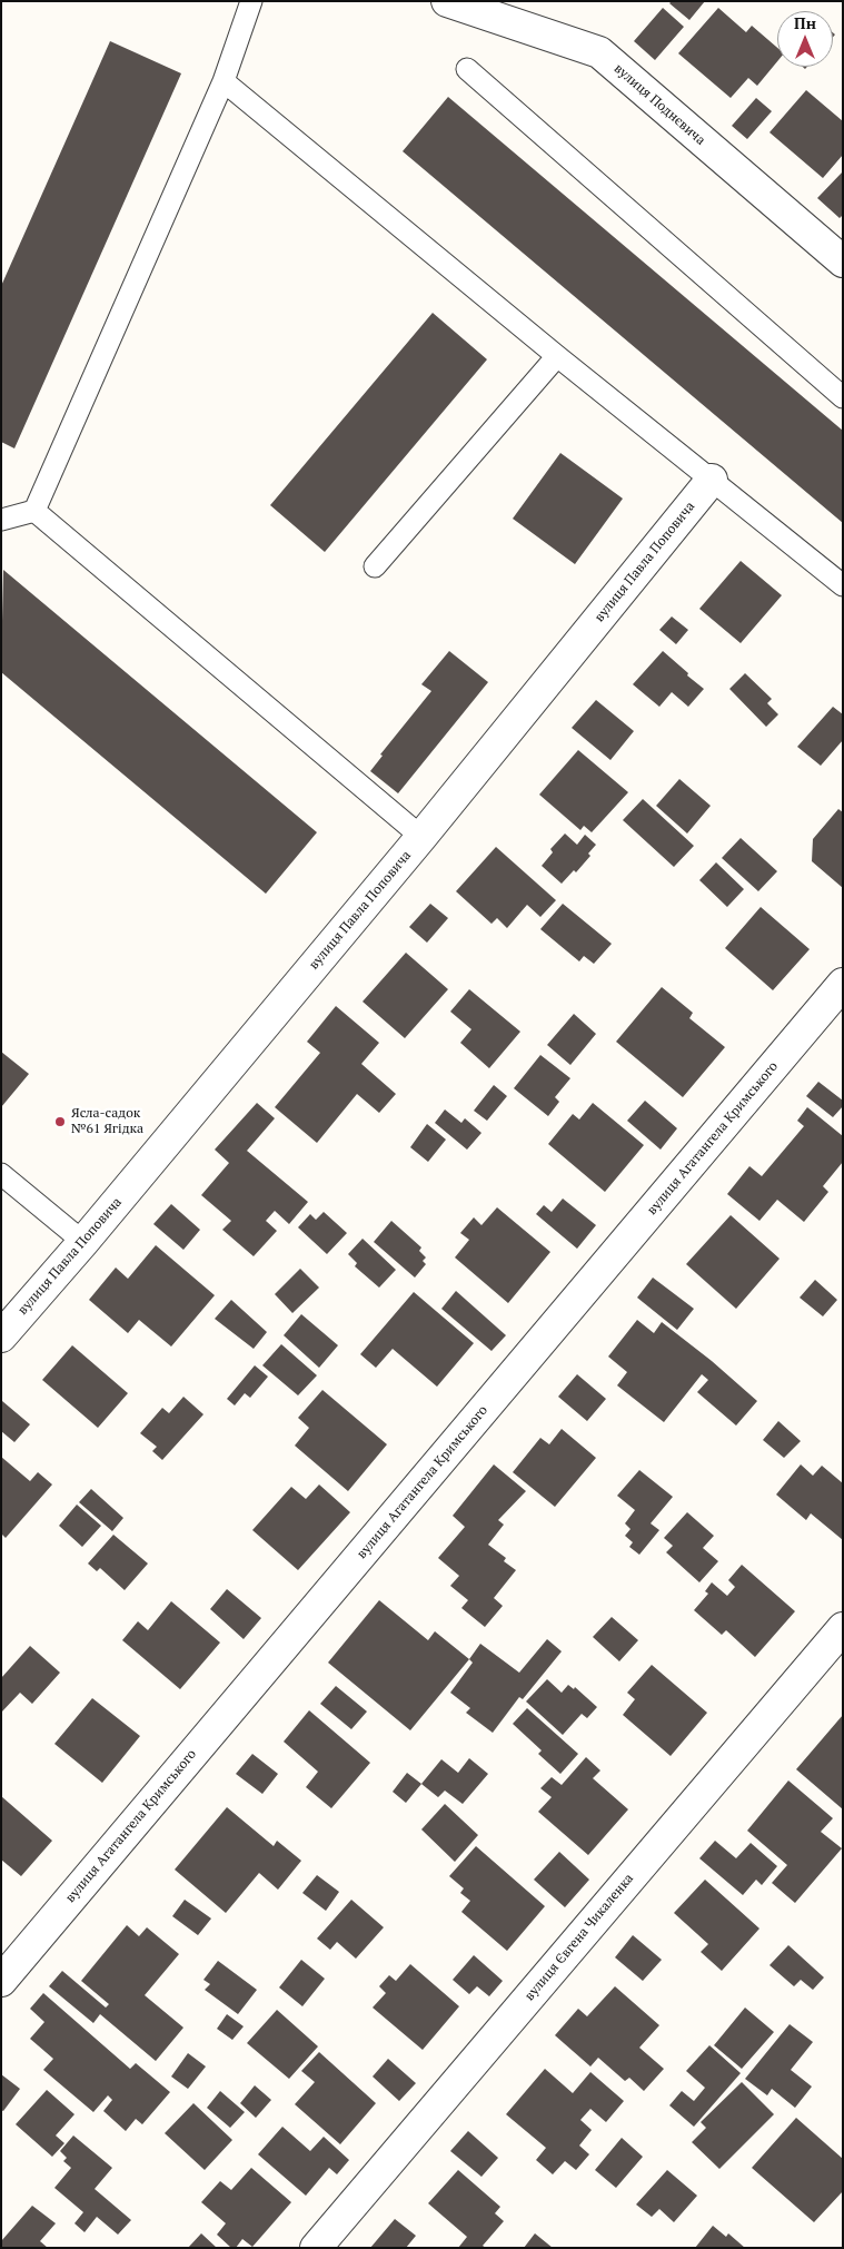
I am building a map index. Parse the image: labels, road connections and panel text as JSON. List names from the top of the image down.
{
  "streets": {
    "street": [
      "вулиця Поднєвича",
      "вулиця Павла Поповича",
      "вулиця Агатангела Кримського",
      "вулиця Євгена Чикаленка"
    ]
  },
  "places": ["Ясла-садок №61 Ягідка"],
  "north": "top"
}
